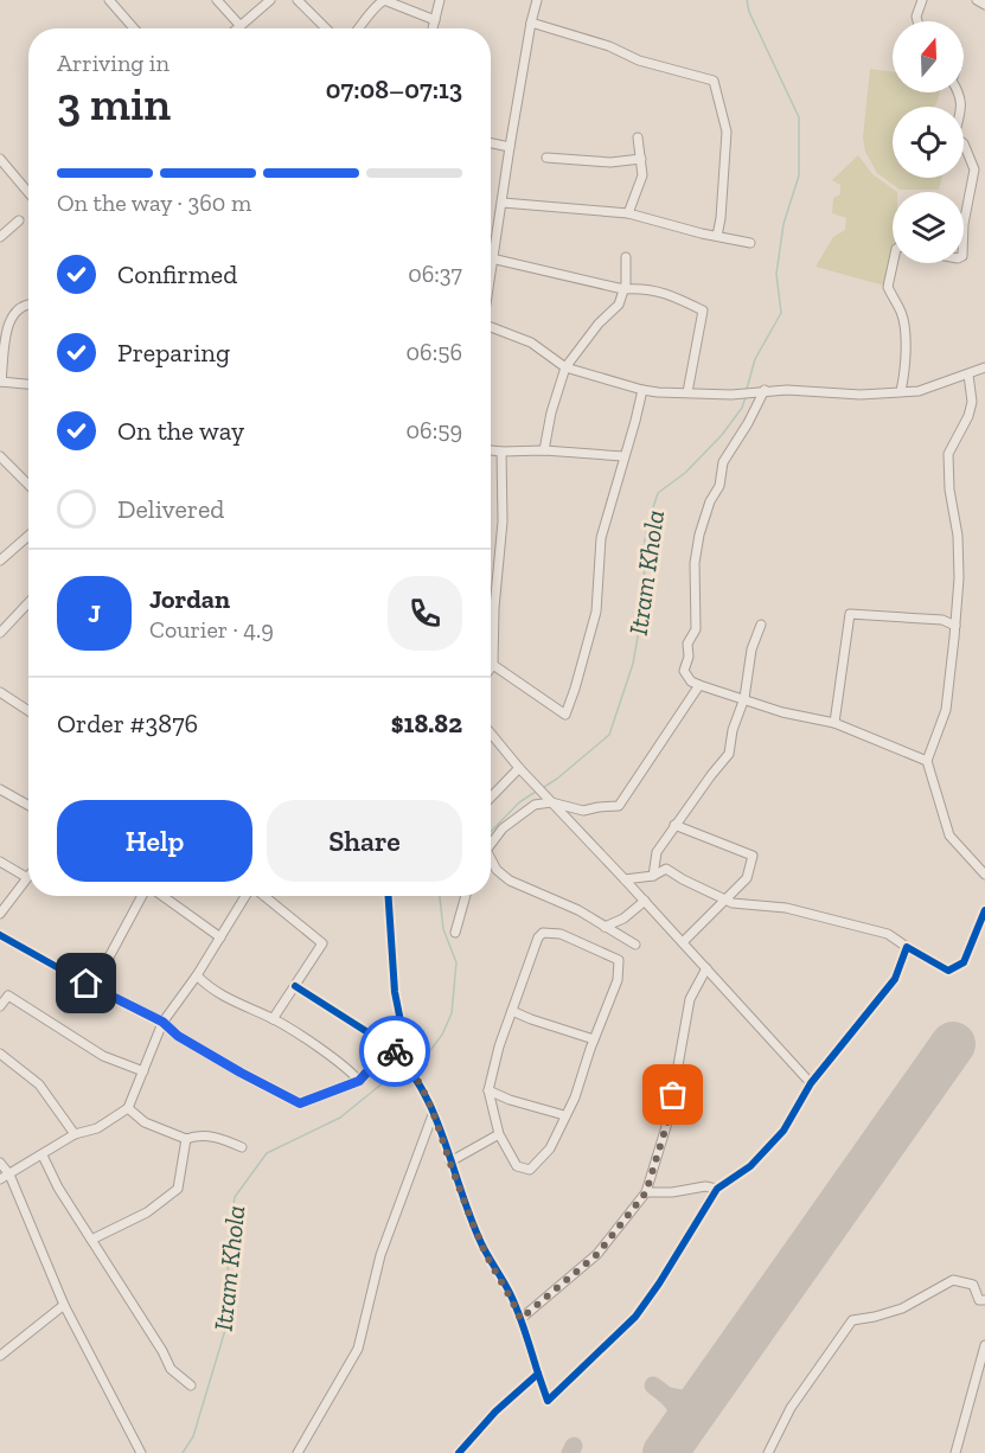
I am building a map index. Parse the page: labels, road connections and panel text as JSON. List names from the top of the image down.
{
  "water": ["Itram Khola"],
  "north": "top",
  "page": {
    "heading": ["3 min", "Arriving in", "07:08–07:13"],
    "panel": [
      "Jordan",
      "Courier · 4.9",
      "Order #3876",
      "$18.82"
    ],
    "bar": "On the way · 360 m",
    "list": [
      ["Confirmed", "06:37"],
      ["Preparing", "06:56"],
      ["On the way", "06:59"],
      "Delivered"
    ],
    "round": "J",
    "buttons": ["Help", "Share"]
  }
}
